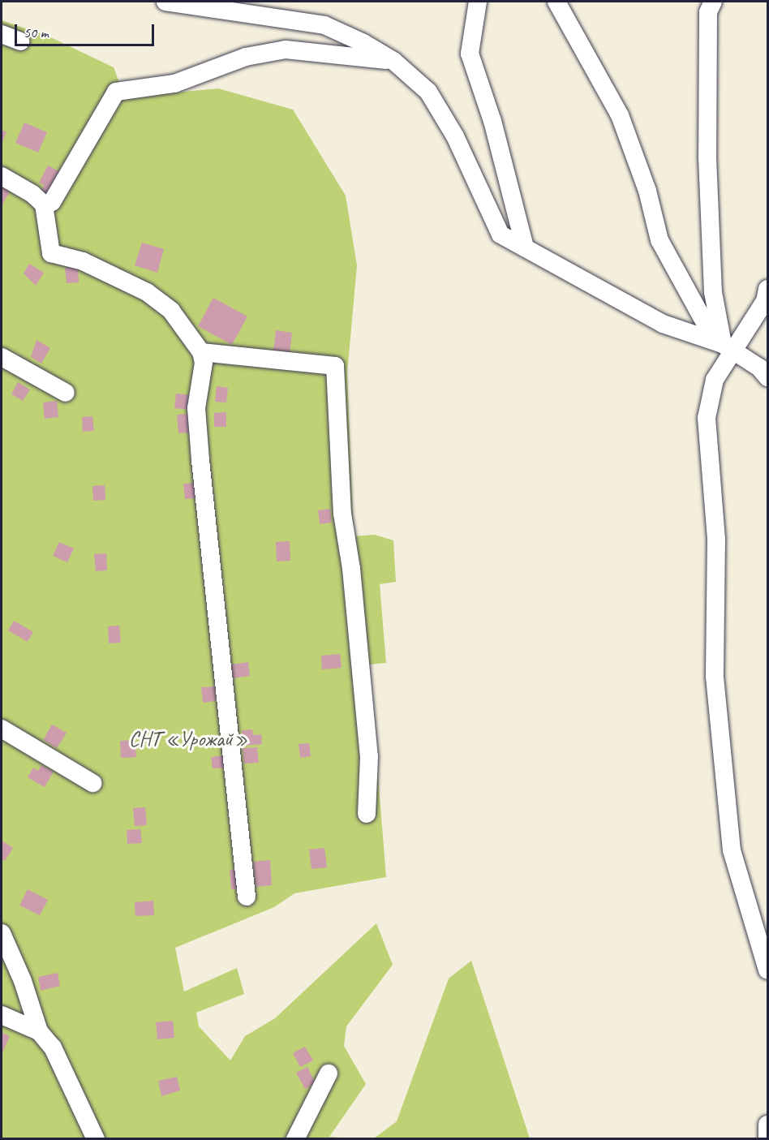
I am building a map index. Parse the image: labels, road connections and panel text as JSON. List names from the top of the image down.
{
  "parks": ["СНТ «Урожай»"],
  "scale_bar": "50 m"
}
